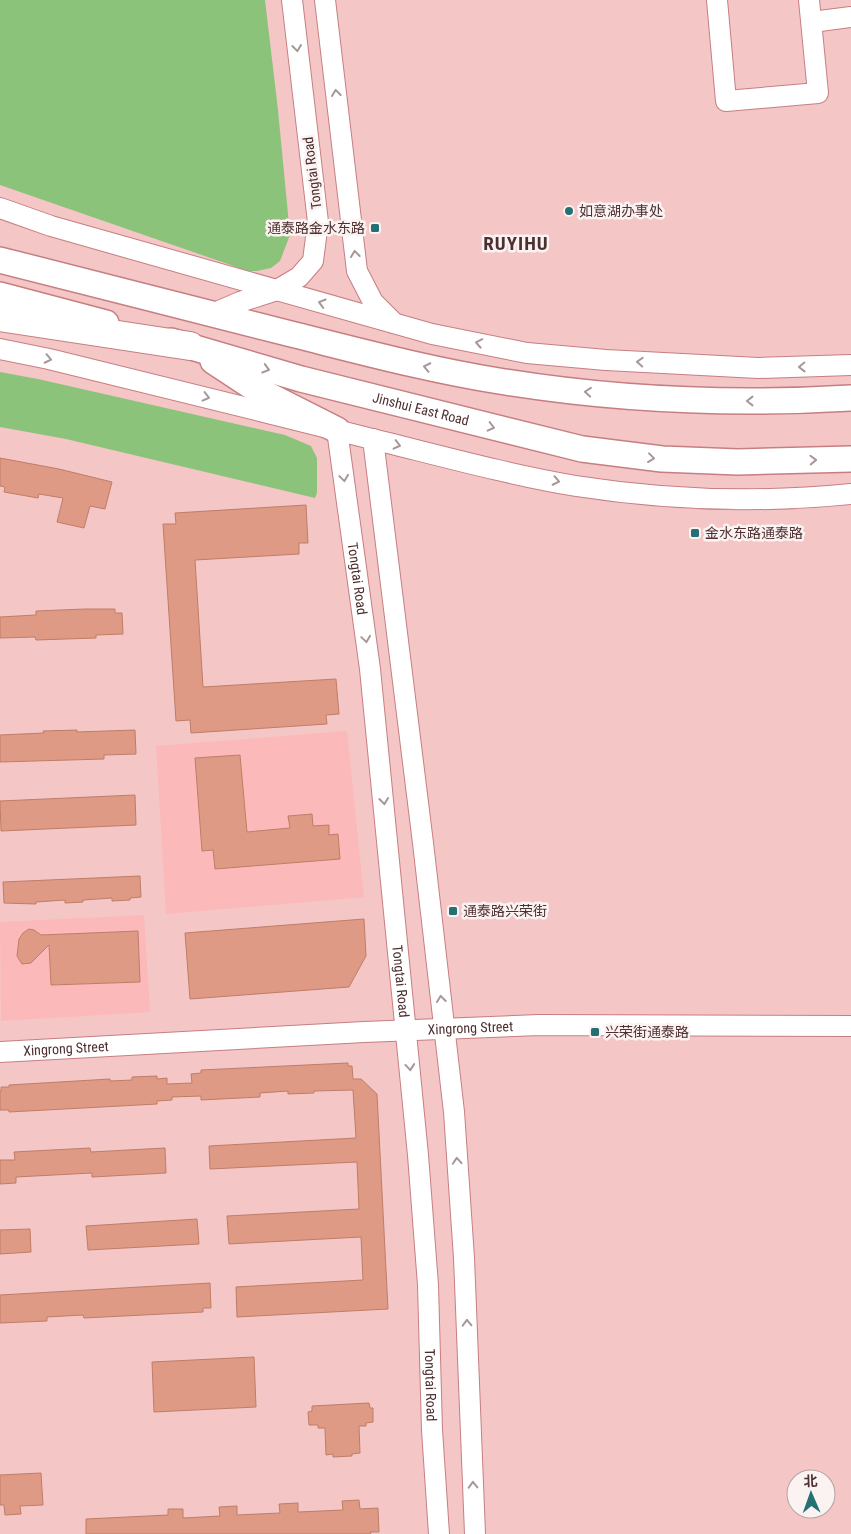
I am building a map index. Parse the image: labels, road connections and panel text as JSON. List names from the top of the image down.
{
  "streets": {
    "main road": ["Jinshui East Road"],
    "street": ["Tongtai Road", "Xingrong Street"]
  },
  "crossings": [
    ["Tongtai Road", "Xingrong Street"]
  ],
  "districts": ["RUYIHU"],
  "places": {
    "other": ["如意湖办事处"],
    "transit": [
      "通泰路金水东路",
      "金水东路通泰路",
      "通泰路兴荣街",
      "兴荣街通泰路"
    ]
  },
  "north": "top"
}
